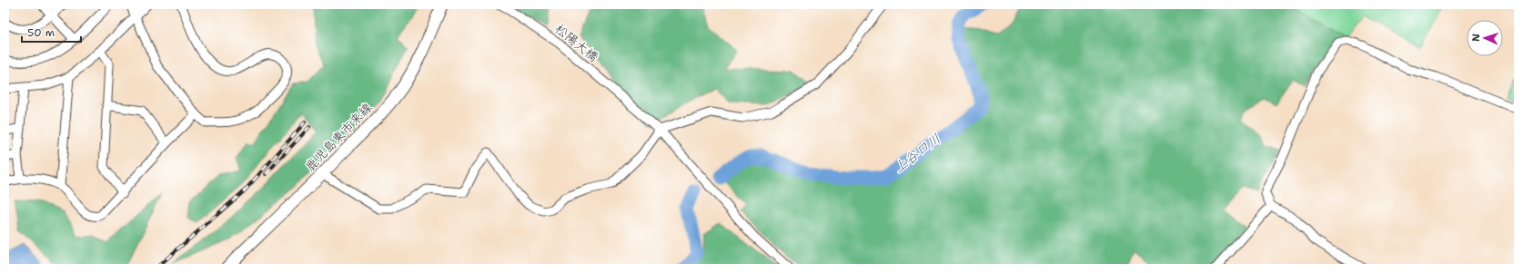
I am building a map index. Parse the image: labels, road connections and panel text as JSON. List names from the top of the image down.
{
  "streets": {
    "main road": ["鹿児島東市来線"],
    "street": ["松陽大橋"]
  },
  "water": ["上谷口川"],
  "scale_bar": "50 m",
  "north": "left"
}
